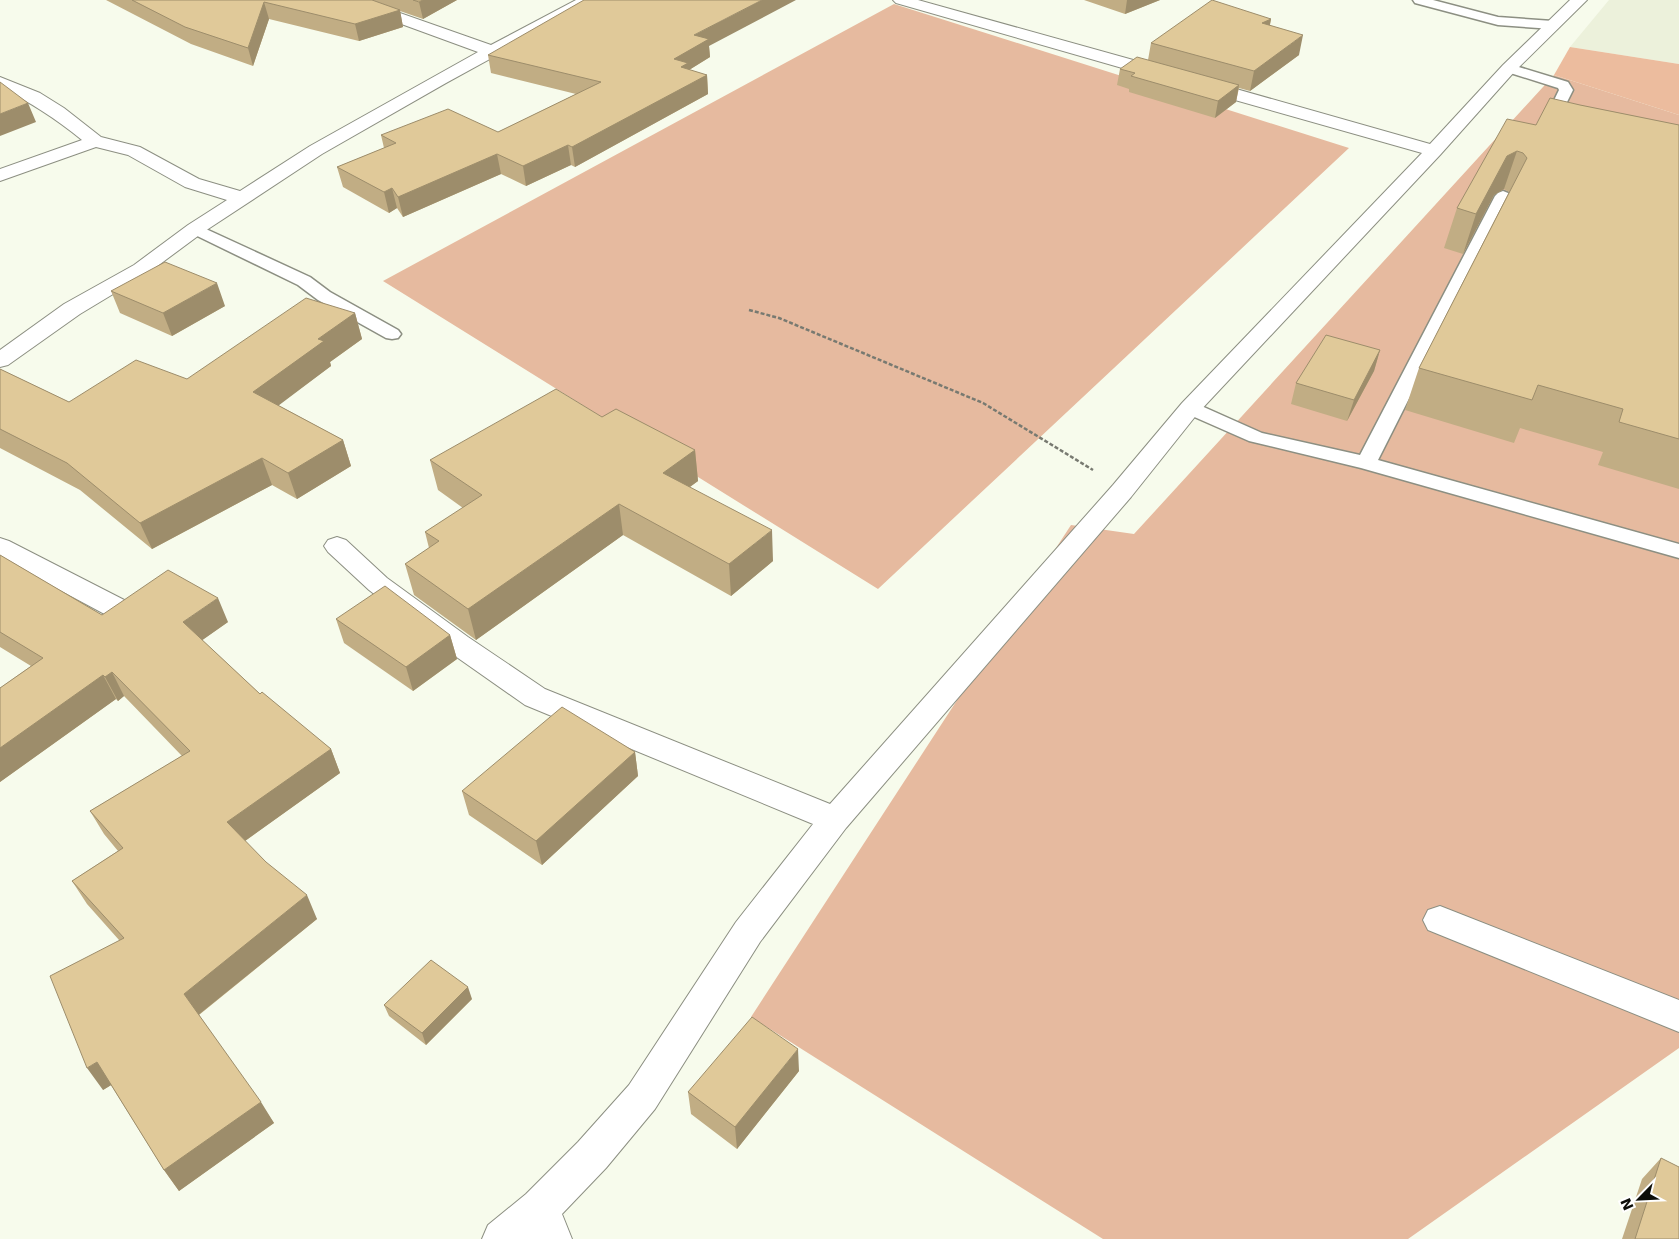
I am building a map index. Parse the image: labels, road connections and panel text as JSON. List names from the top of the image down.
{
  "north": "bottom left"
}
